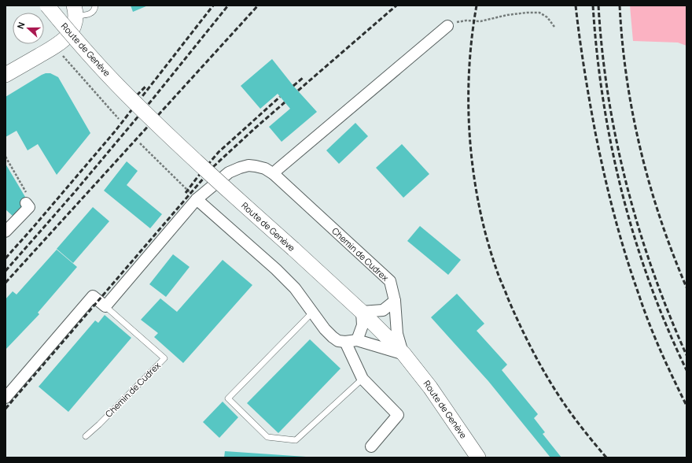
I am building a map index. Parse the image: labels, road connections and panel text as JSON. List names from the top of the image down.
{
  "streets": {
    "main road": ["Route de Genève"],
    "street": ["Chemin de Cudrex"]
  },
  "crossings": [
    ["Route de Genève", "Chemin de Cudrex"]
  ],
  "north": "left"
}
